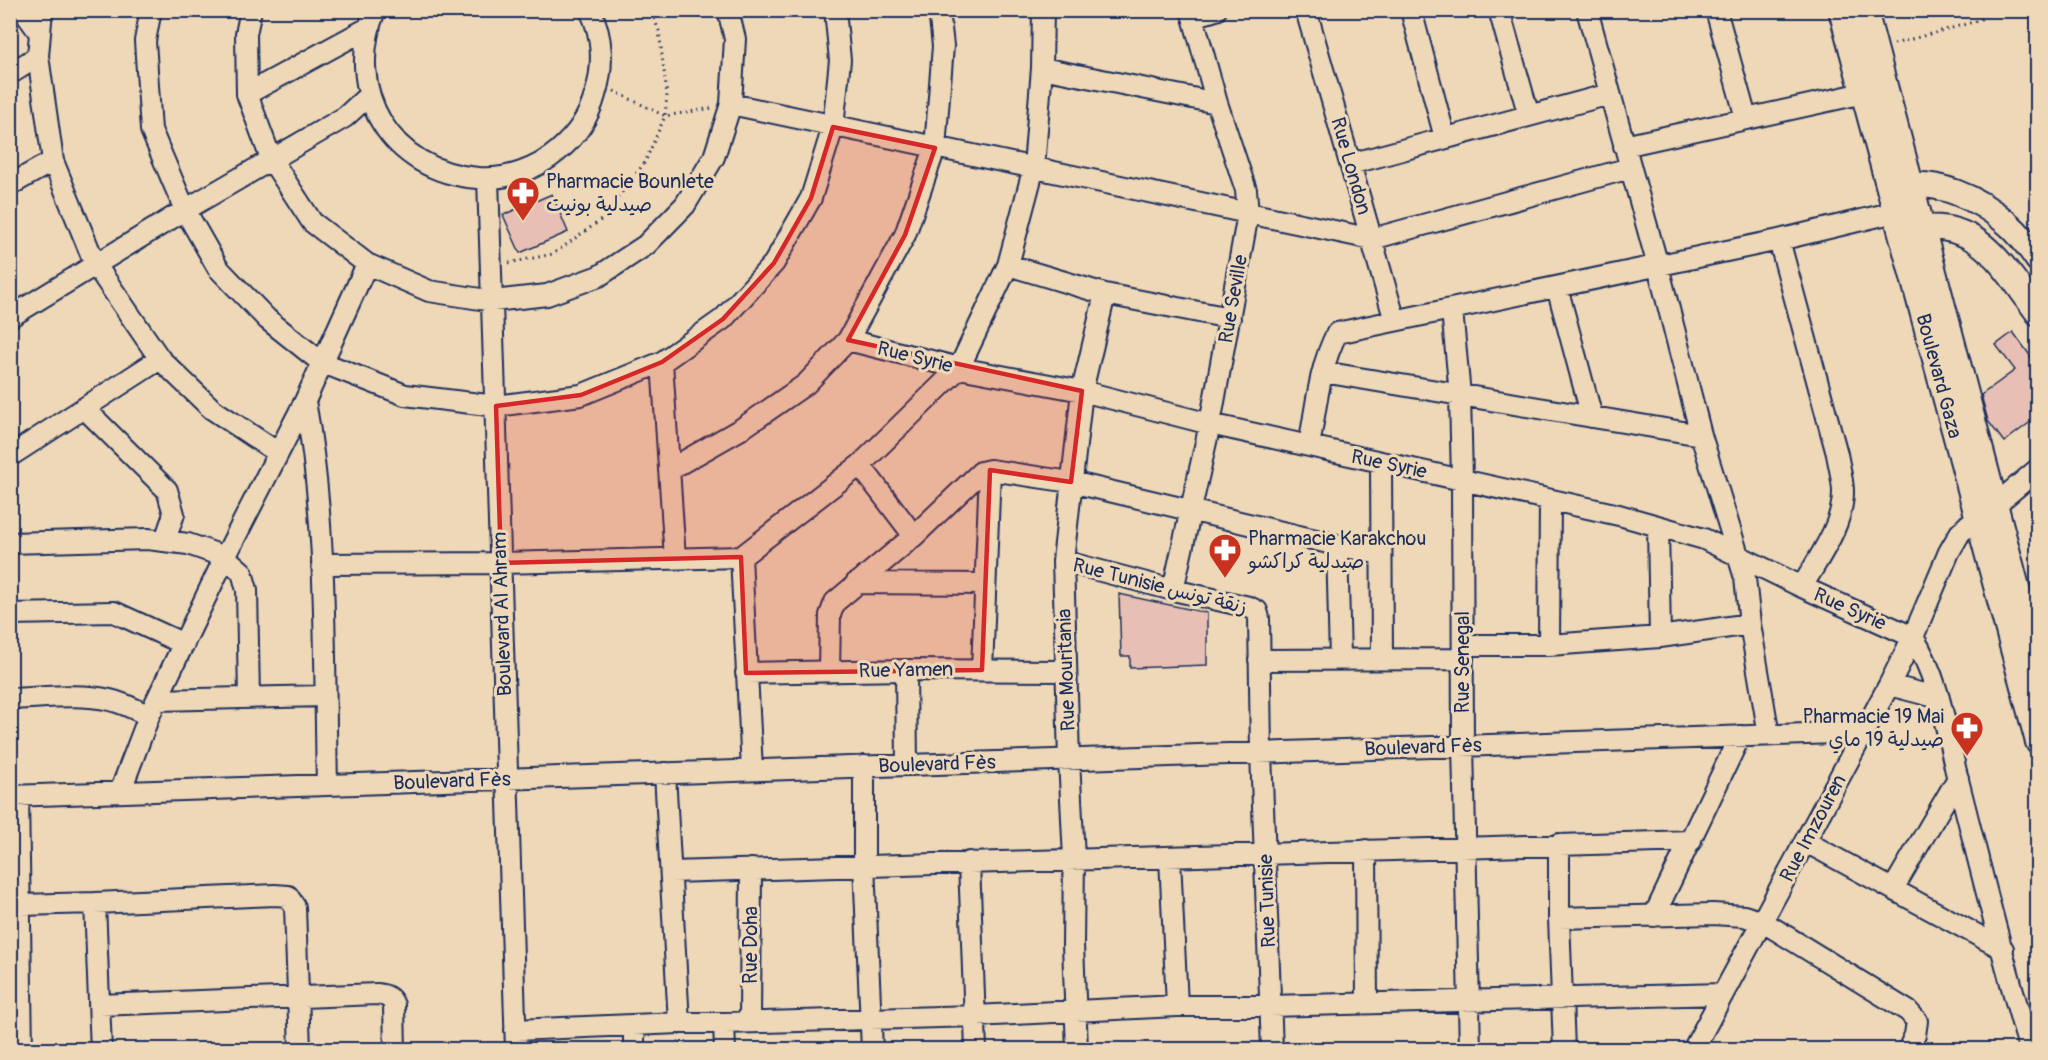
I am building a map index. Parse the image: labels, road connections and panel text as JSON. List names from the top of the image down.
{
  "streets": {
    "street": [
      "Rue London",
      "Rue Seville",
      "Rue Syrie",
      "Boulevard Gaza",
      "Rue Tunisie زنقة تونس",
      "Boulevard Al Ahram",
      "Rue Senegal",
      "Rue Yamen",
      "Rue Mouritania",
      "Boulevard Fès",
      "Rue Imzouren",
      "Rue Tunisie",
      "Rue Doha"
    ]
  },
  "crossings": [
    ["Rue Seville", "Rue Syrie"],
    ["Rue Seville", "Rue Tunisie زنقة تونس"],
    ["Rue Syrie", "Rue Senegal"],
    ["Rue Syrie", "Rue Mouritania"],
    ["Rue Syrie", "Rue Imzouren"],
    ["Boulevard Gaza", "Rue Imzouren"],
    ["Rue Tunisie زنقة تونس", "Rue Mouritania"],
    ["Rue Tunisie زنقة تونس", "Rue Tunisie"],
    ["Boulevard Al Ahram", "Boulevard Fès"],
    ["Rue Senegal", "Boulevard Fès"],
    ["Rue Yamen", "Rue Mouritania"],
    ["Rue Mouritania", "Boulevard Fès"],
    ["Boulevard Fès", "Rue Imzouren"],
    ["Boulevard Fès", "Rue Tunisie"]
  ],
  "places": {
    "pharmacy": ["Pharmacie Bounlete صيدلية بونيت", "Pharmacie Karakchou صيدلية كراكشو", "Pharmacie 19 Mai صيدلية 19 ماي"]
  }
}
